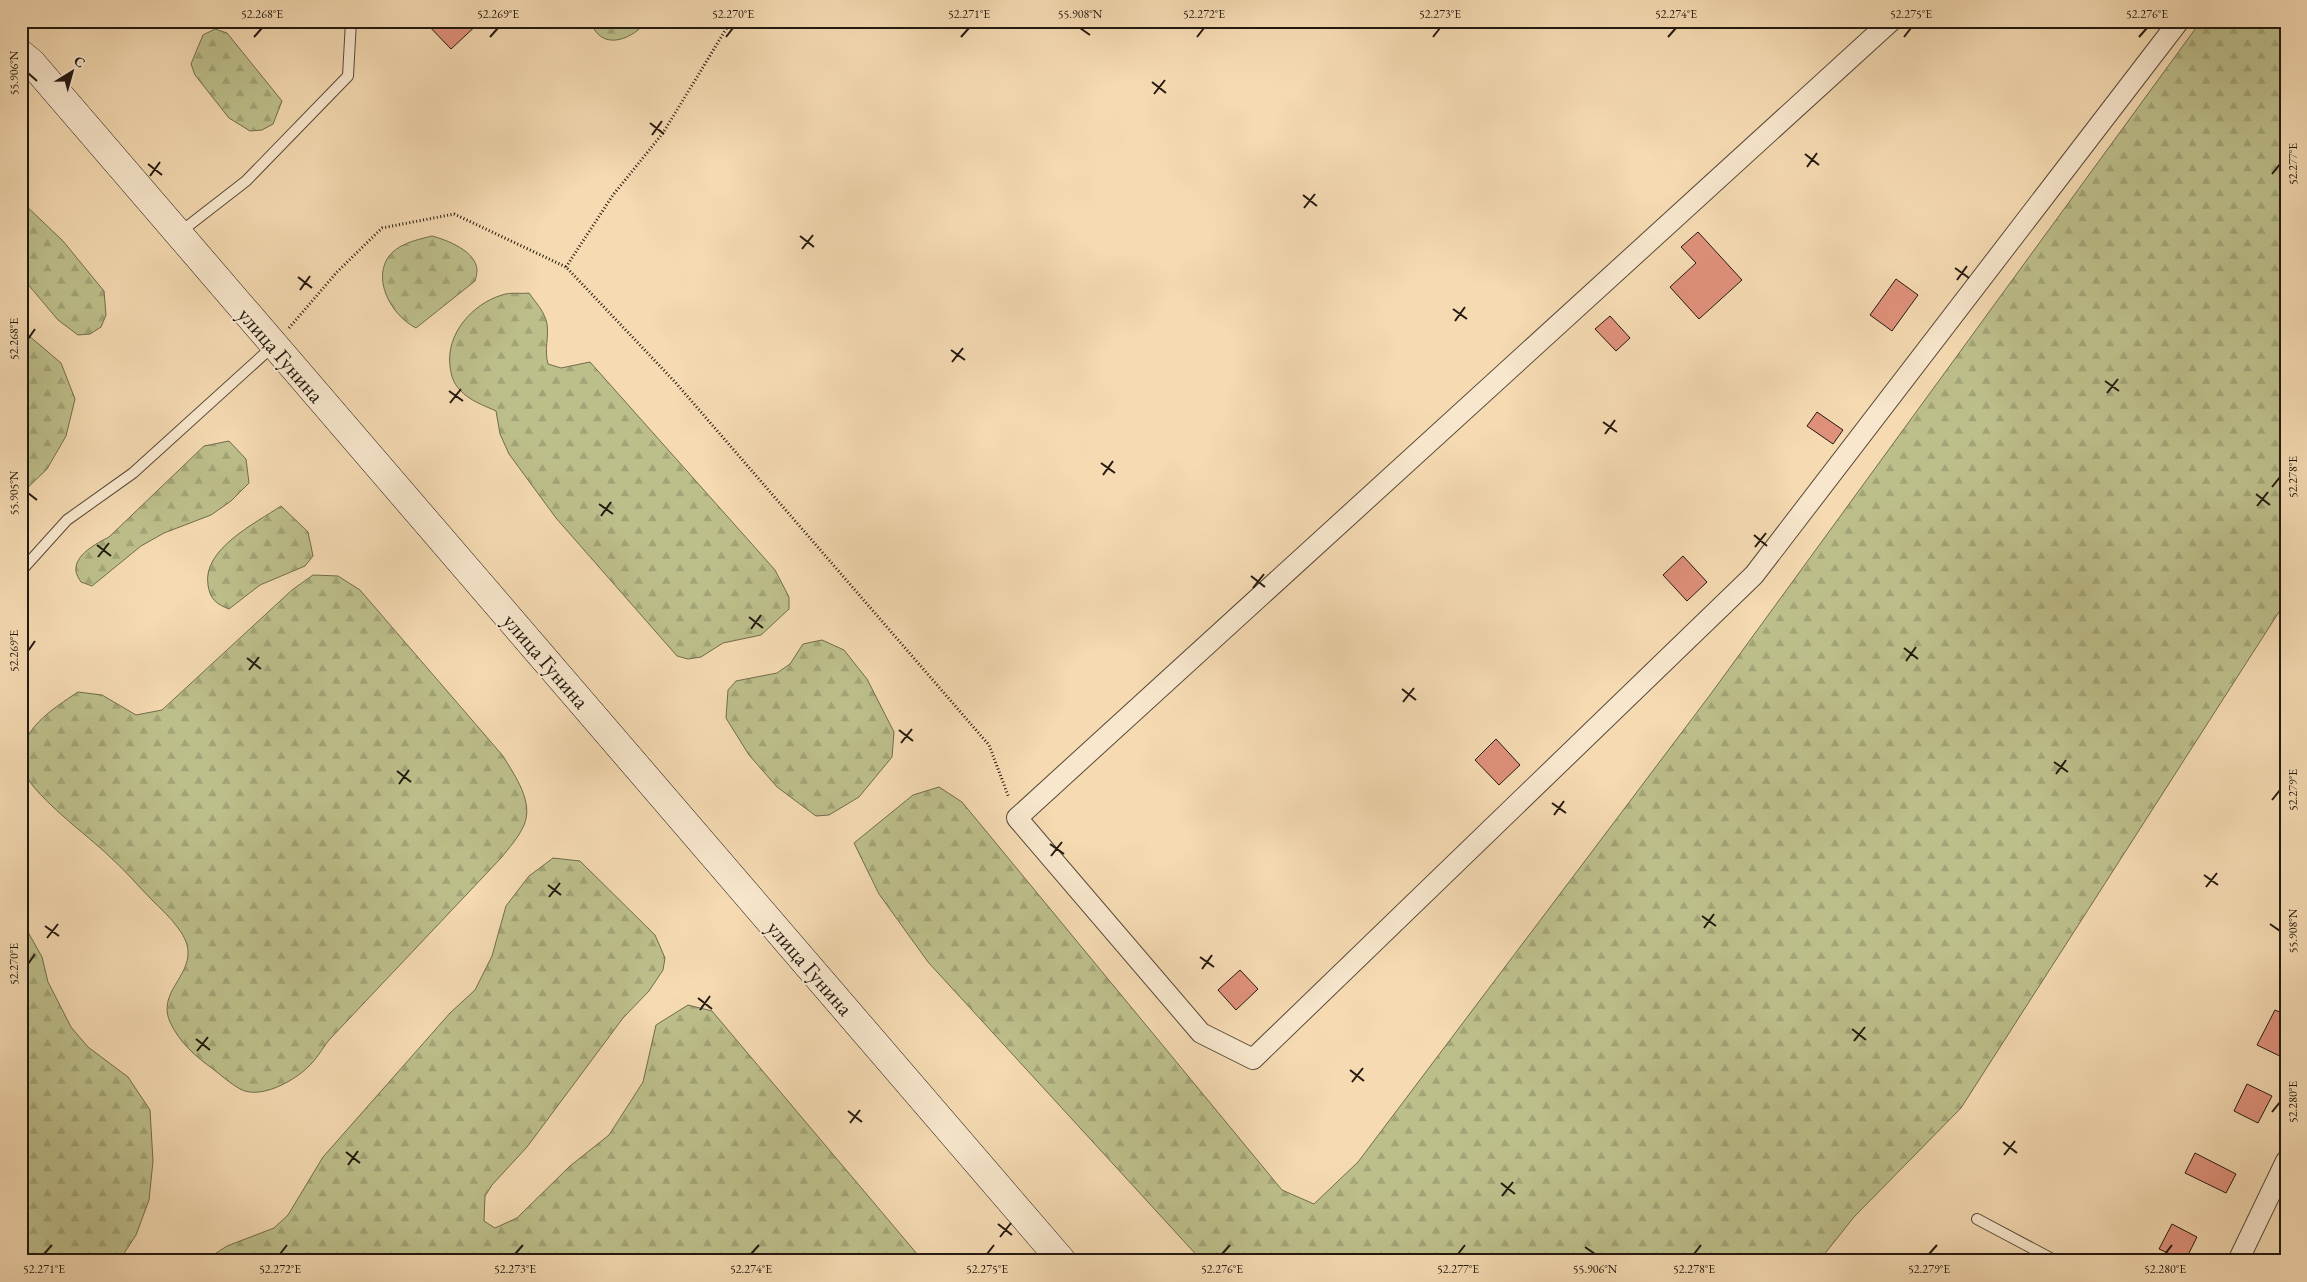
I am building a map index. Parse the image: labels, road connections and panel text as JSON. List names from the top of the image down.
{
  "streets": {
    "main road": ["улица Гунина"]
  },
  "north": "top right",
  "coordinates": [
    "52.268°E",
    "52.269°E",
    "52.270°E",
    "52.271°E",
    "55.908°N",
    "52.272°E",
    "52.273°E",
    "52.274°E",
    "52.275°E",
    "52.276°E",
    "55.906°N",
    "52.277°E",
    "52.278°E",
    "55.905°N",
    "52.279°E",
    "52.280°E"
  ]
}
